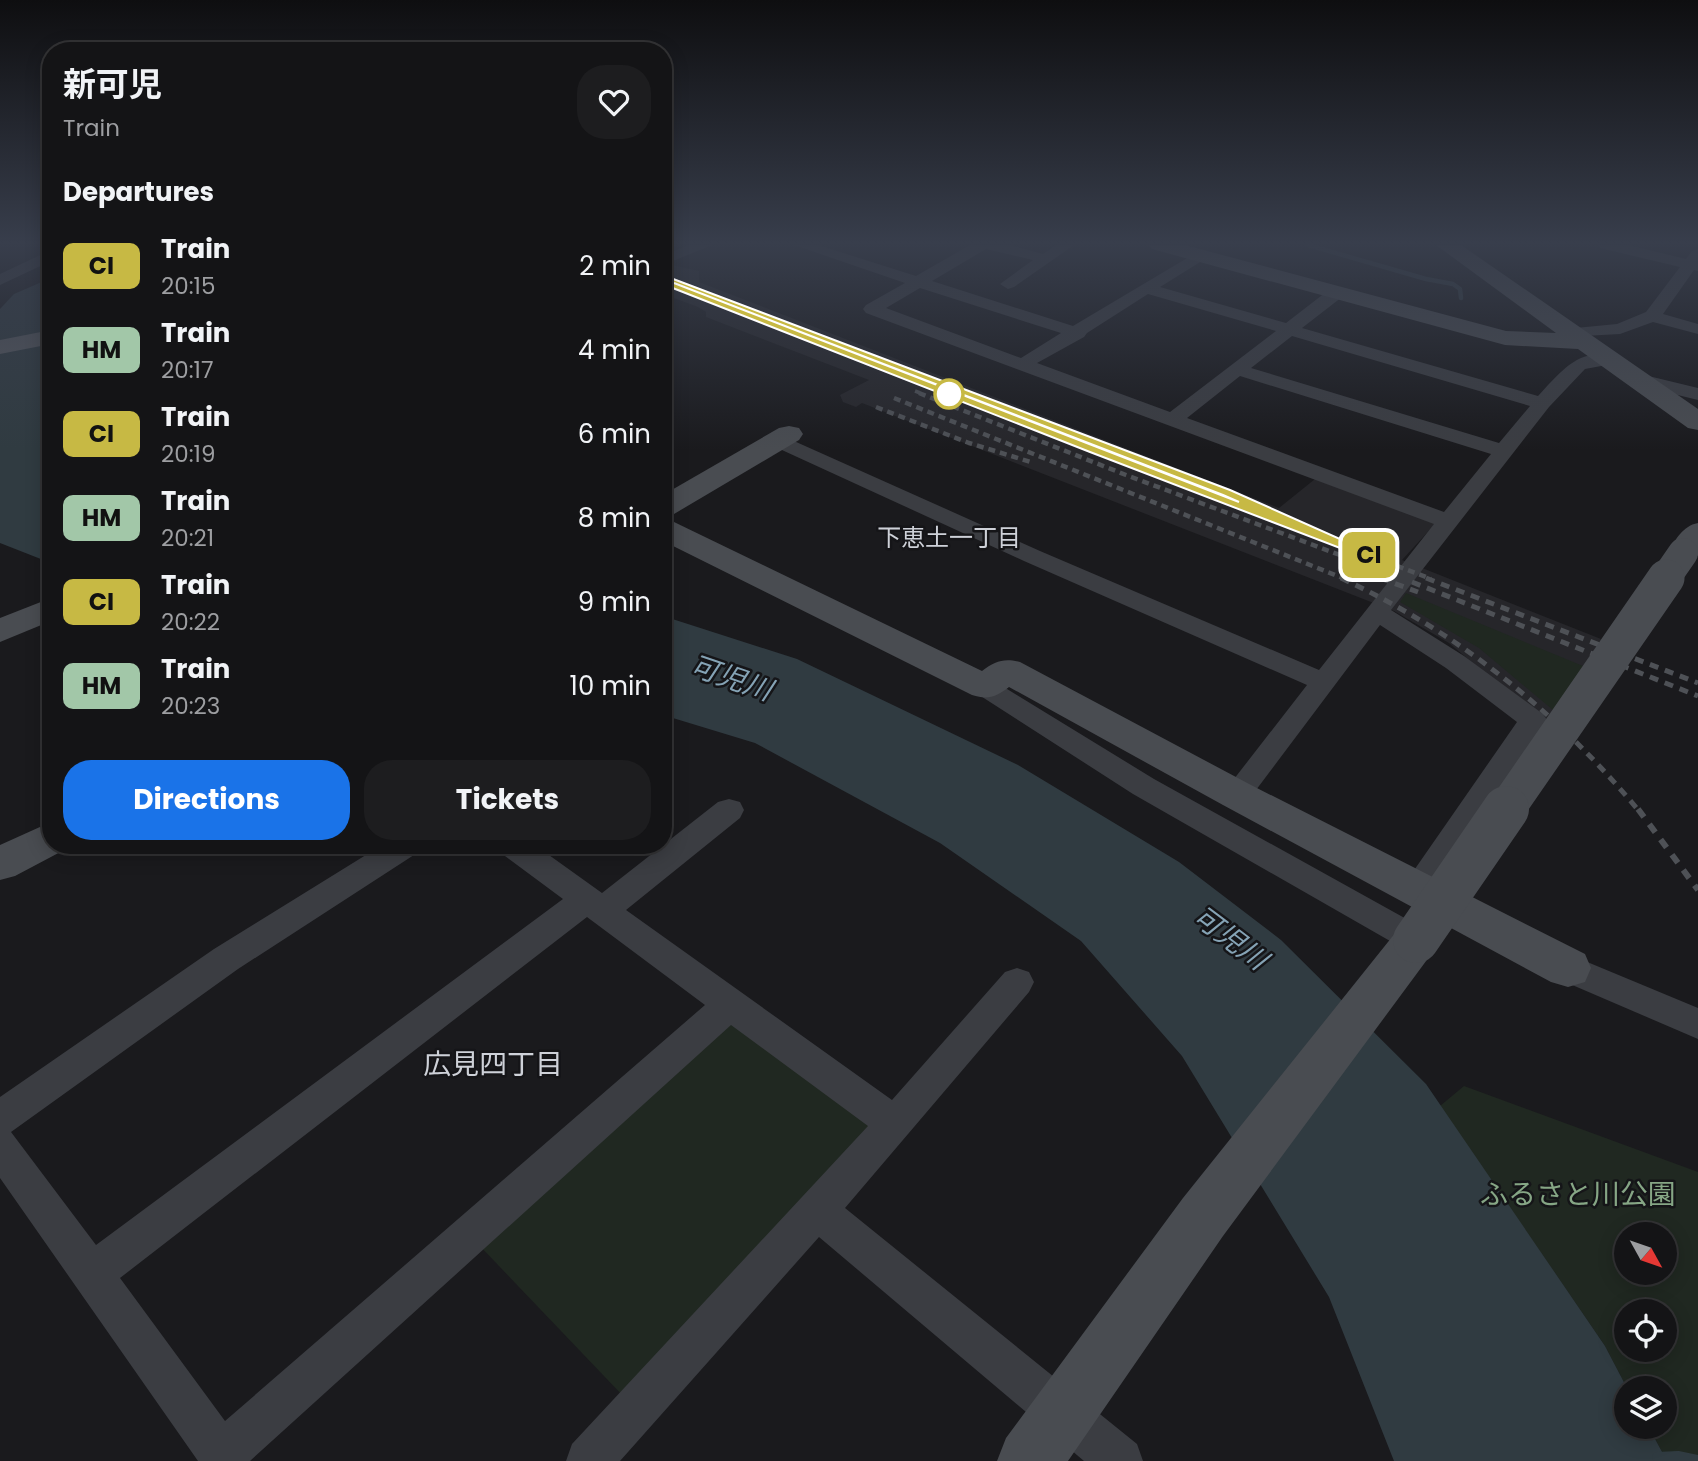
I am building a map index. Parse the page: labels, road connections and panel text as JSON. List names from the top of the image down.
{
  "districts": ["下恵土一丁目", "広見四丁目"],
  "water": ["可児川"],
  "parks": ["ふるさと川公園"],
  "north": "bottom right",
  "page": {
    "on_map": "CI",
    "heading": [
      ["新可児", "Train"],
      "Departures"
    ],
    "list": [
      {
        "mark": "CI",
        "name": "Train",
        "note": "20:15",
        "value": "2 min"
      },
      {
        "mark": "HM",
        "name": "Train",
        "note": "20:17",
        "value": "4 min"
      },
      {
        "mark": "CI",
        "name": "Train",
        "note": "20:19",
        "value": "6 min"
      },
      {
        "mark": "HM",
        "name": "Train",
        "note": "20:21",
        "value": "8 min"
      },
      {
        "mark": "CI",
        "name": "Train",
        "note": "20:22",
        "value": "9 min"
      },
      {
        "mark": "HM",
        "name": "Train",
        "note": "20:23",
        "value": "10 min"
      }
    ],
    "buttons": ["Directions", "Tickets"]
  }
}
